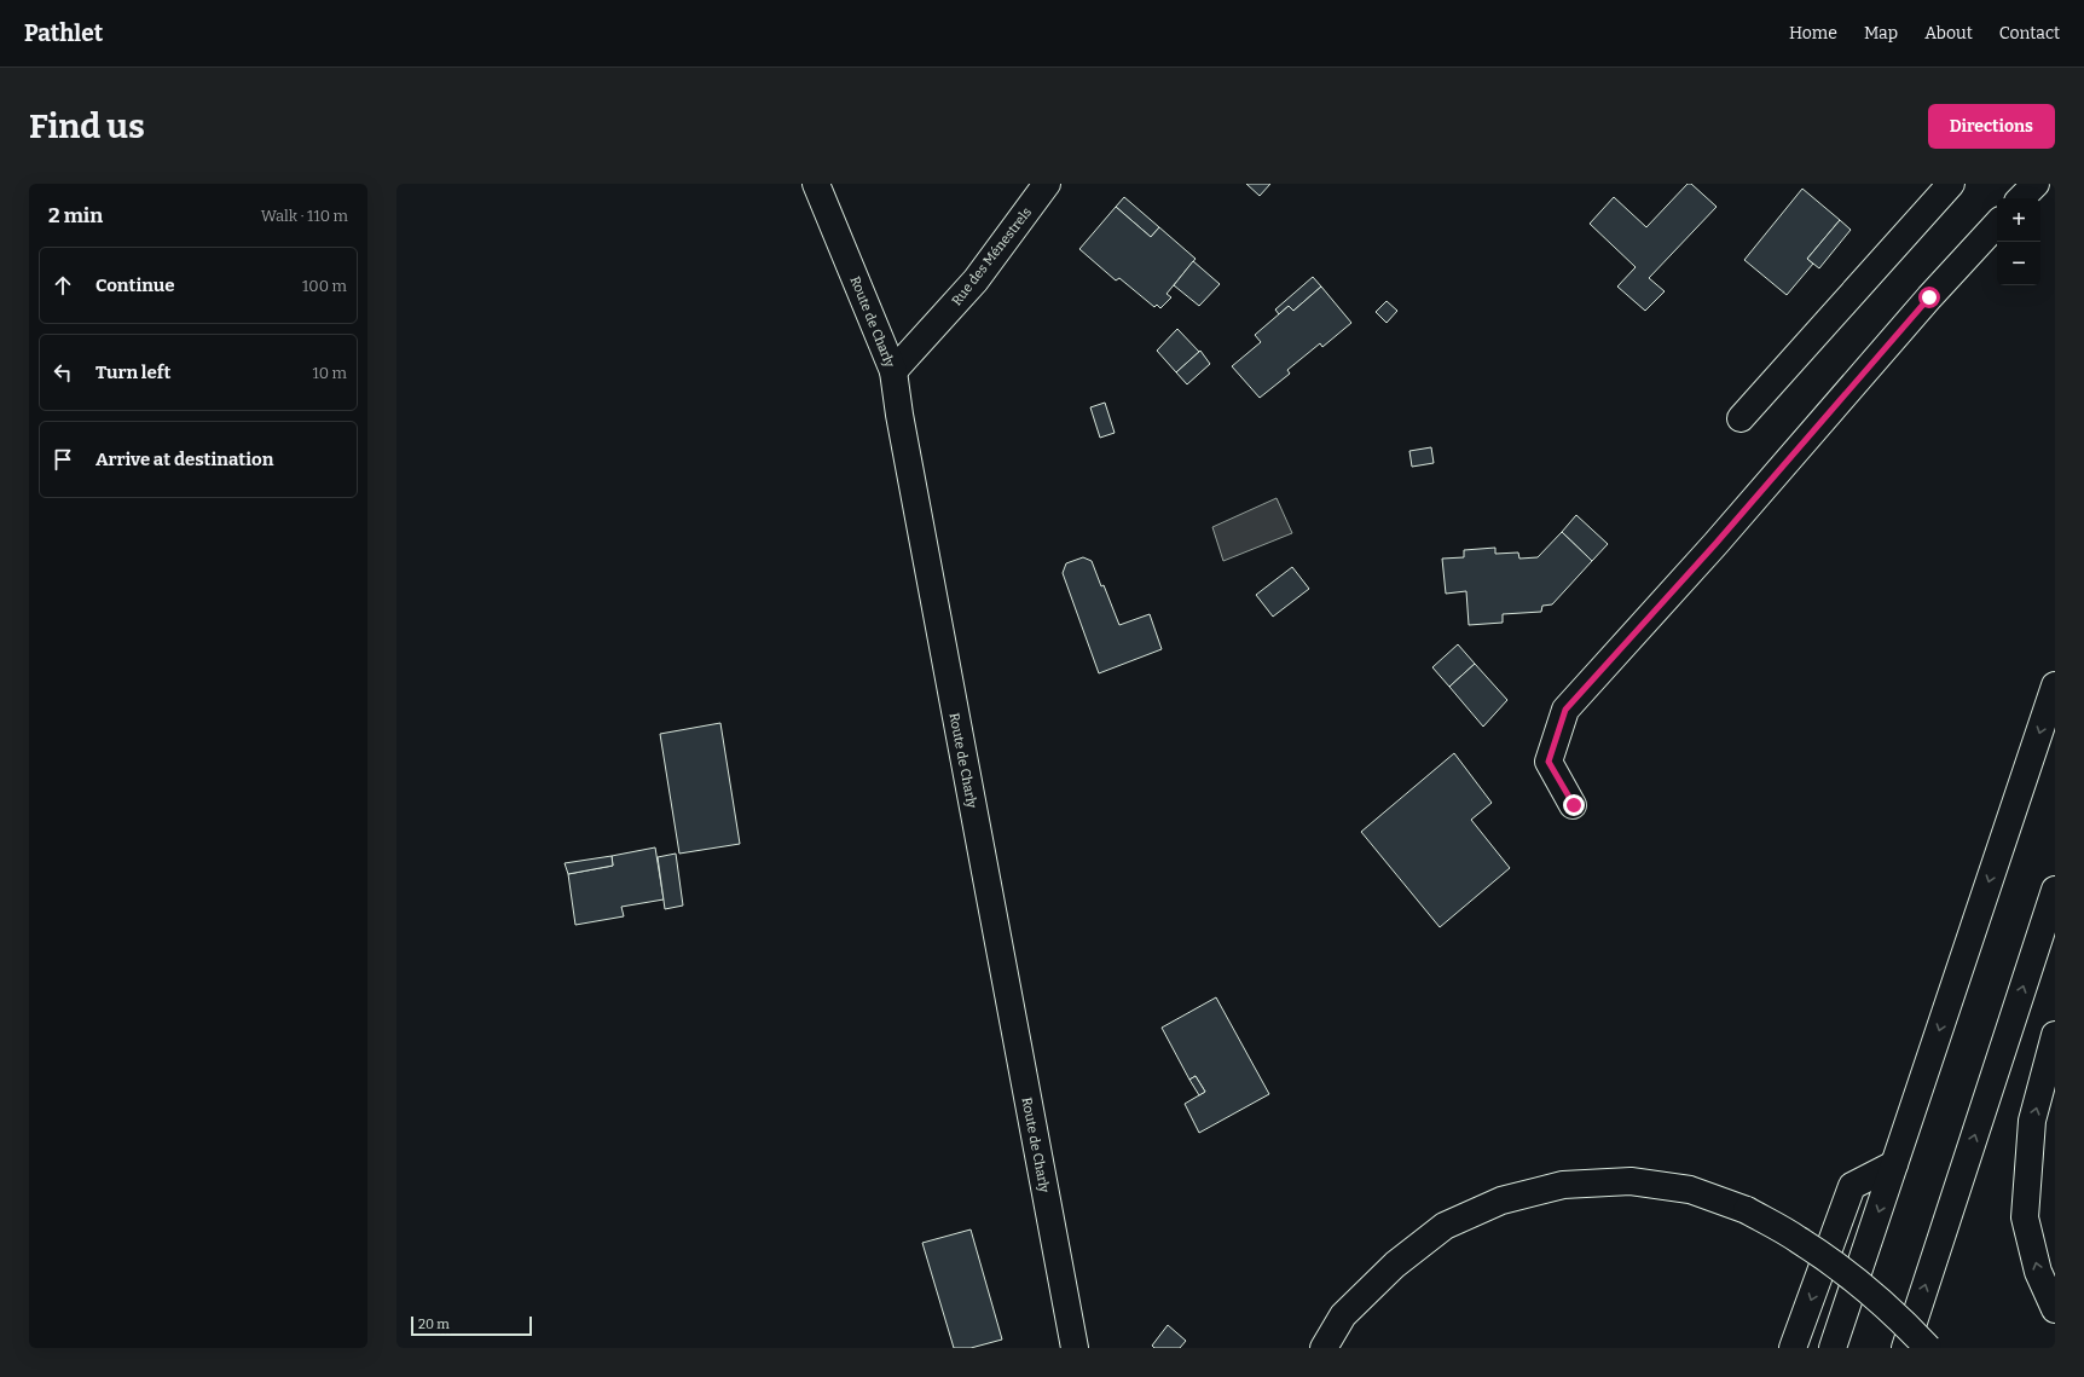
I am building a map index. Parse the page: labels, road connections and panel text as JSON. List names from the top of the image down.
{
  "streets": {
    "main road": ["Rue des Ménestrels", "Route de Charly"]
  },
  "crossings": [
    ["Rue des Ménestrels", "Route de Charly"]
  ],
  "scale_bar": "20 m",
  "page": {
    "header": "Pathlet",
    "nav": [
      "Home",
      "Map",
      "About",
      "Contact"
    ],
    "buttons": "Directions",
    "title": "Find us",
    "heading": ["2 min", "Walk · 110 m"],
    "map_buttons": ["+", "−"],
    "list": [
      ["Continue", "100 m"],
      ["Turn left", "10 m"],
      "Arrive at destination"
    ],
    "scale": "20 m"
  }
}
